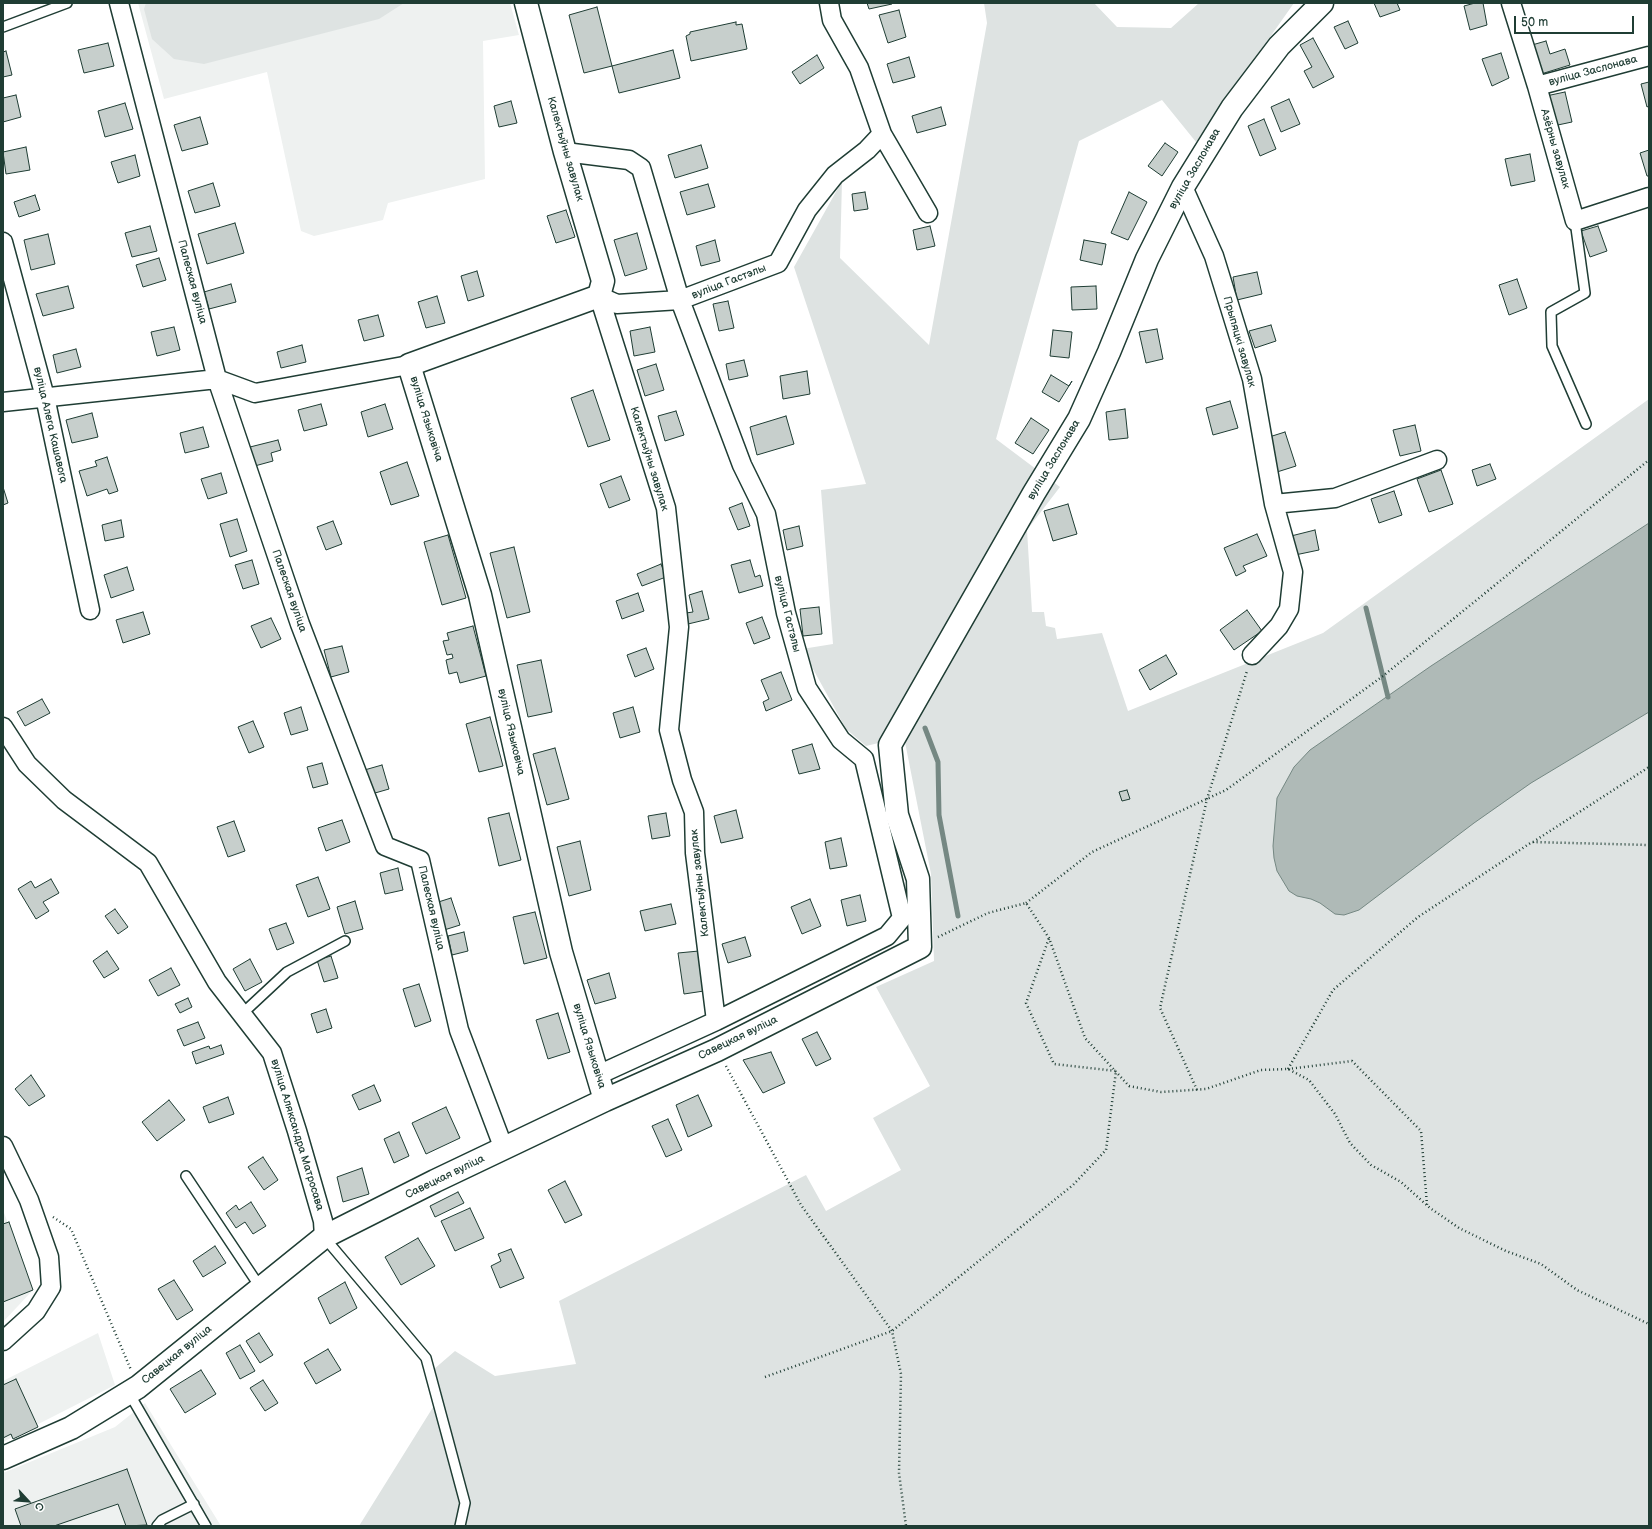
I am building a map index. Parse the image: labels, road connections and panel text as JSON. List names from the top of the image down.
{
  "streets": {
    "street": [
      "вуліца Заслонава",
      "Калектыўны завулак",
      "Азёрны завулак",
      "Палеская вуліца",
      "вуліца Гастэлы",
      "Прыпяцкі завулак",
      "вуліца Языковіча",
      "вуліца Алега Кашавога",
      "Савецкая вуліца",
      "вуліца Аляксандра Матросава"
    ]
  },
  "crossings": [
    ["вуліца Заслонава", "Азёрны завулак"],
    ["вуліца Заслонава", "Прыпяцкі завулак"],
    ["вуліца Заслонава", "Савецкая вуліца"],
    ["Калектыўны завулак", "вуліца Гастэлы"],
    ["Палеская вуліца", "Савецкая вуліца"],
    ["вуліца Языковіча", "Савецкая вуліца"],
    ["Савецкая вуліца", "вуліца Аляксандра Матросава"]
  ],
  "scale_bar": "50 m",
  "north": "bottom right"
}
